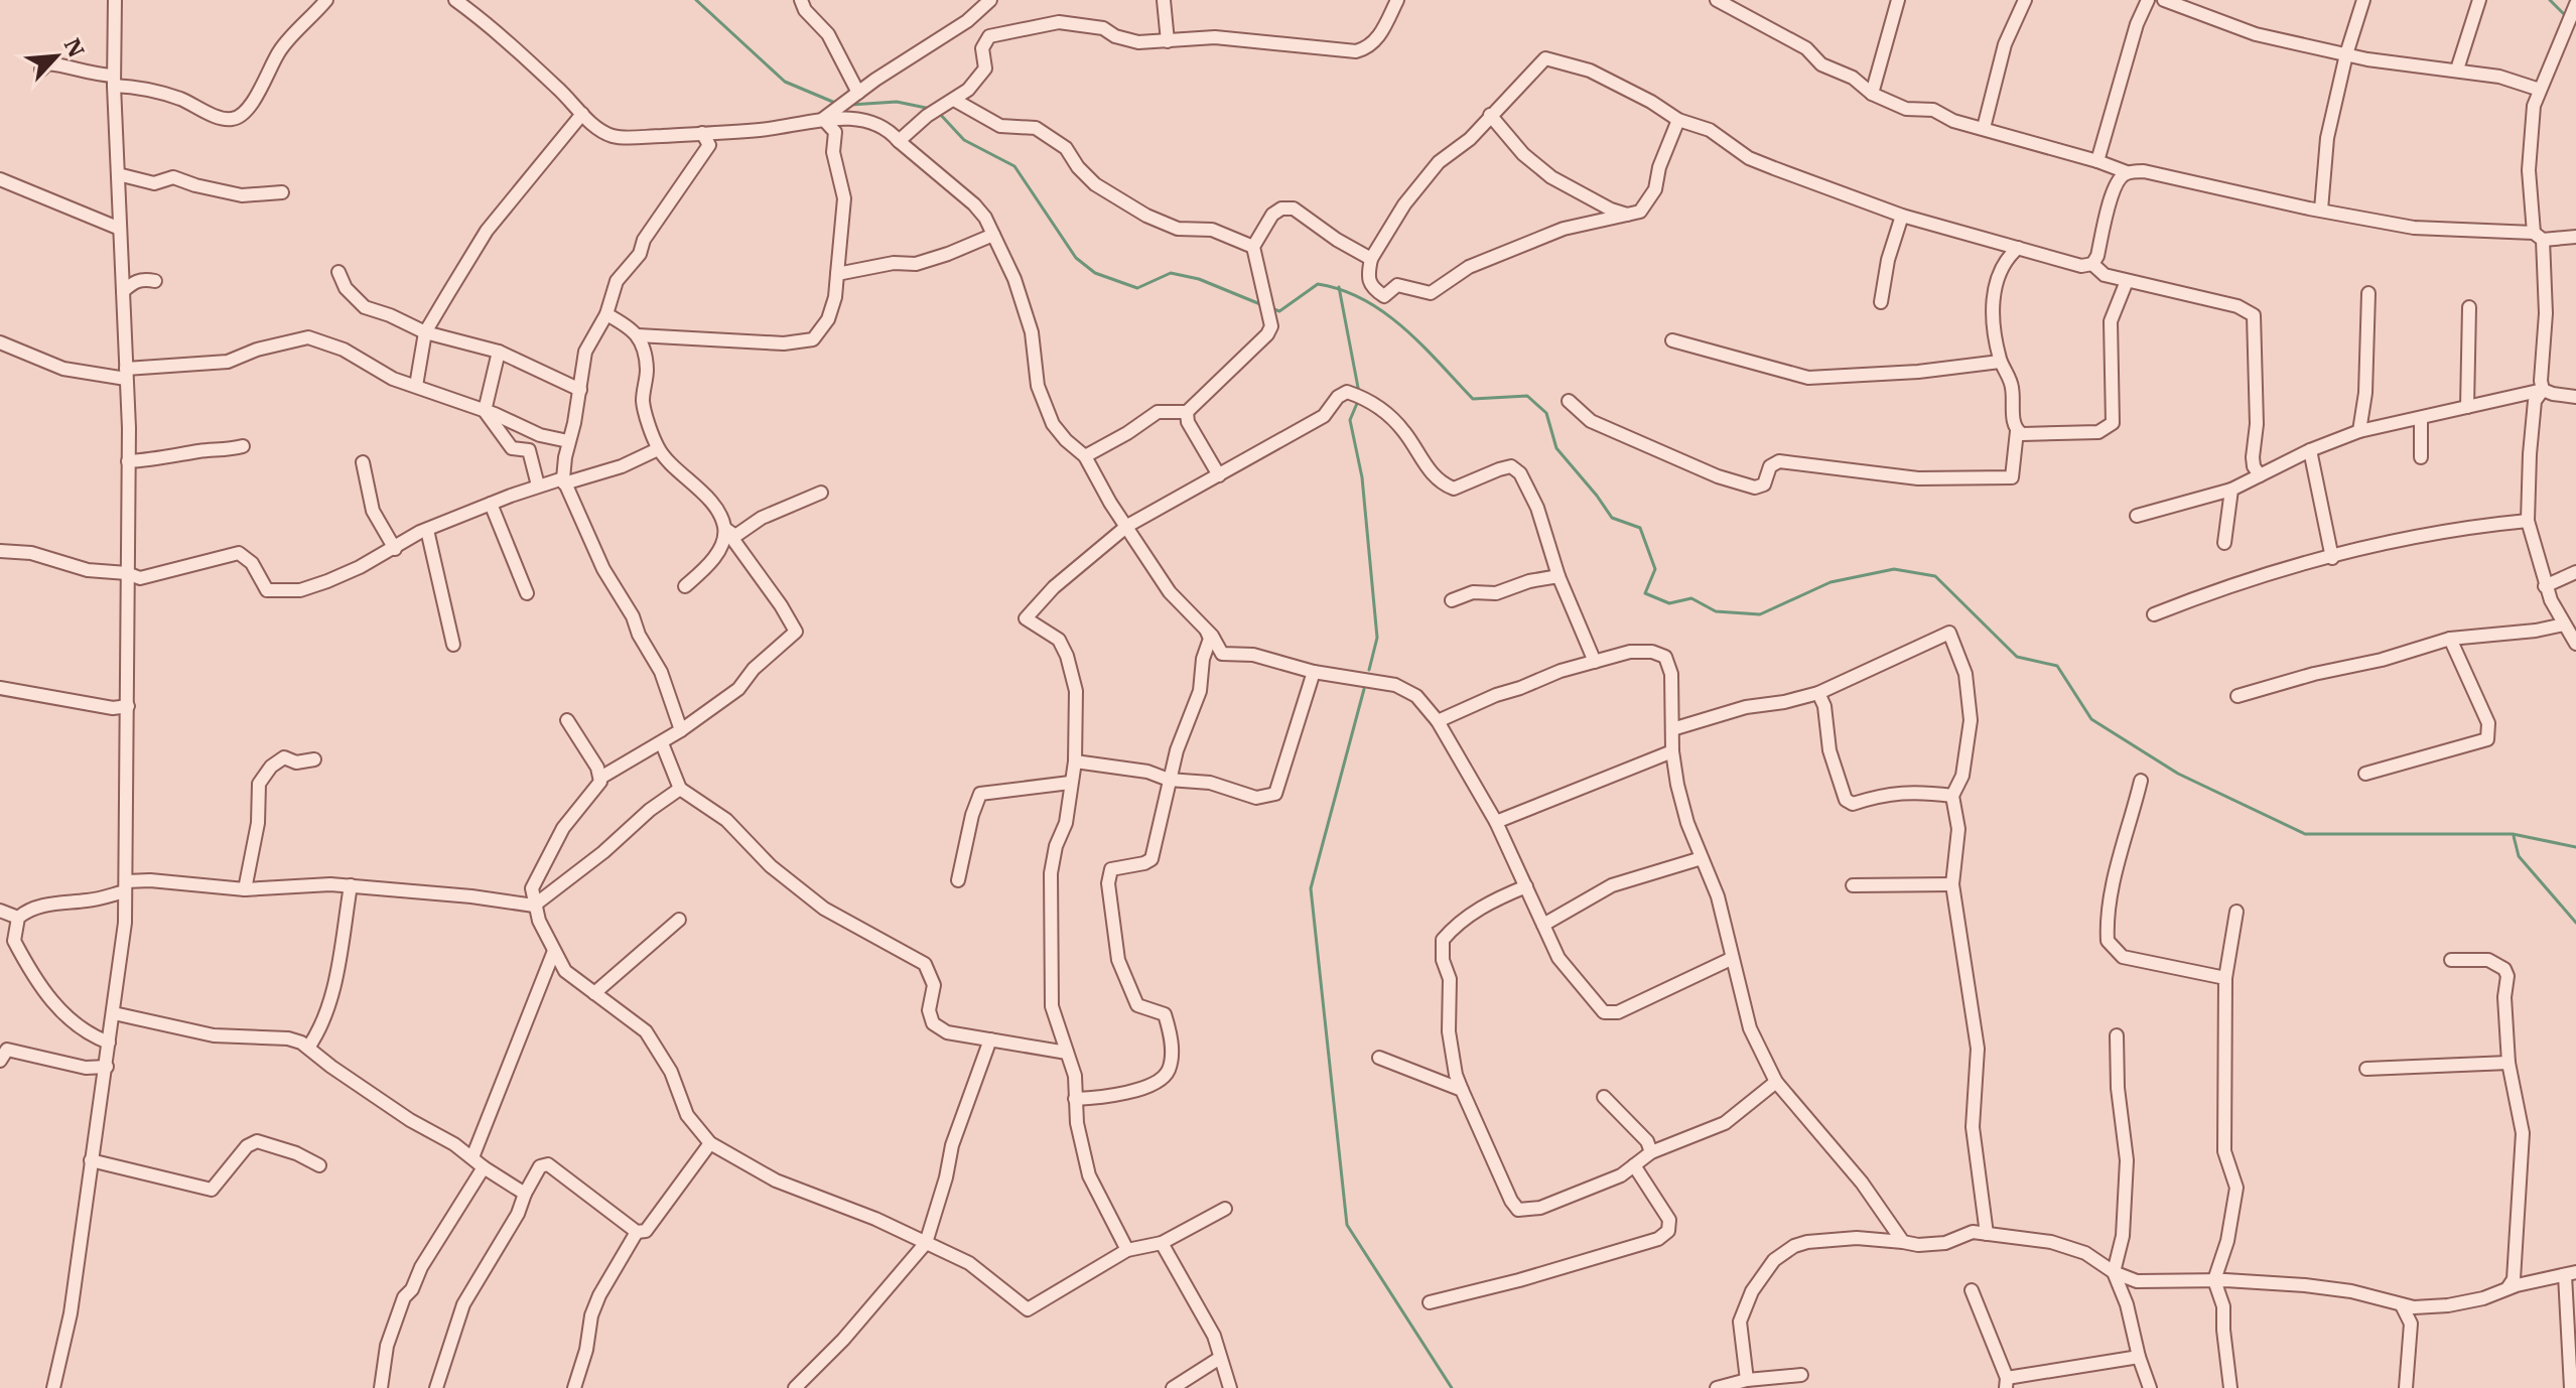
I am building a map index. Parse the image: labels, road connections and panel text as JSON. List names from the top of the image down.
{
  "north": "top right"
}
